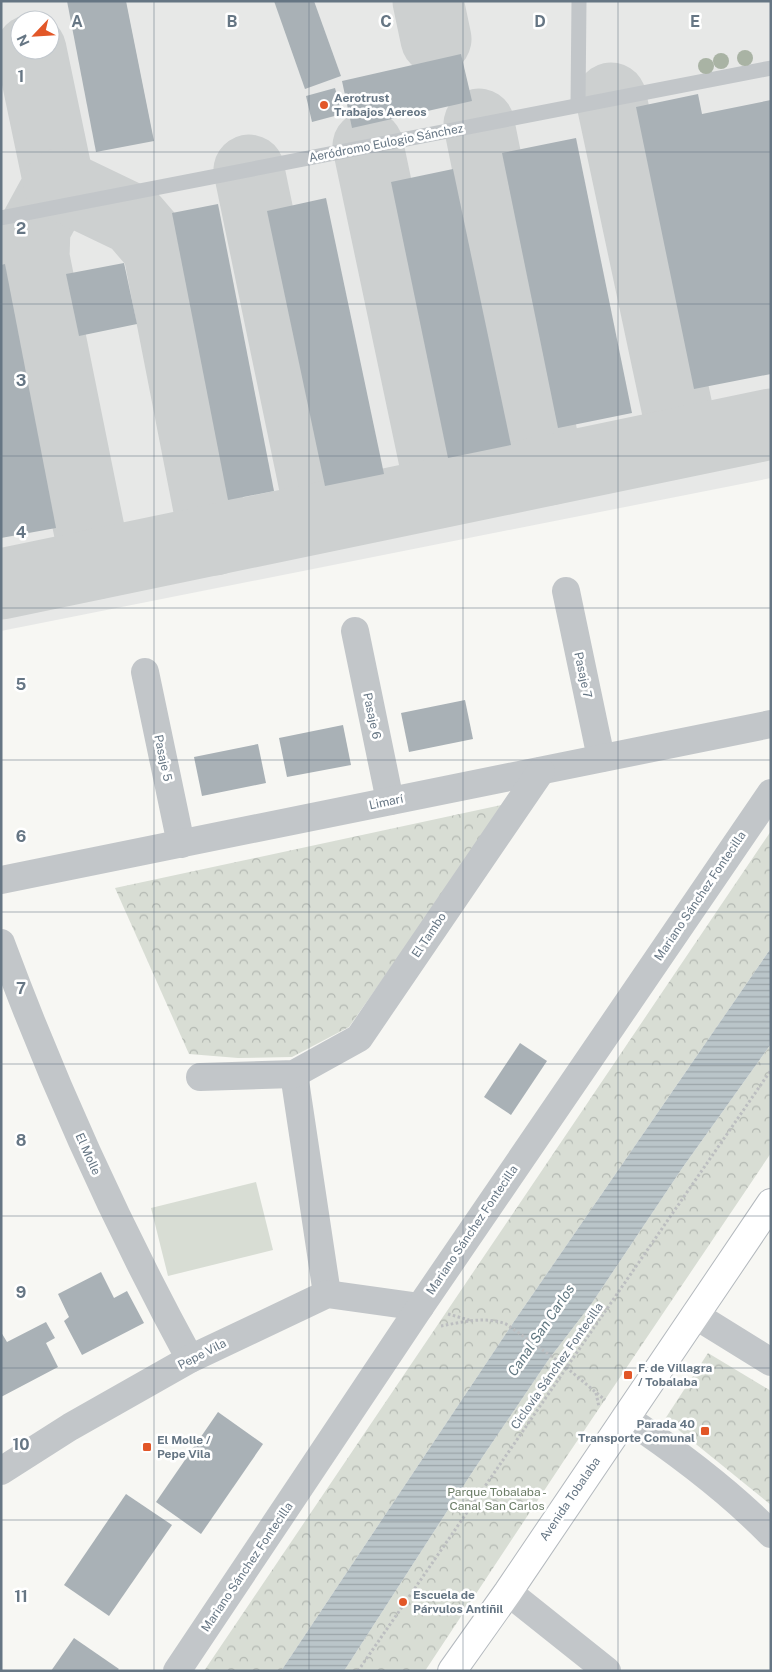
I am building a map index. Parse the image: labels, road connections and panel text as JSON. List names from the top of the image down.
{
  "streets": {
    "main road": ["Avenida Tobalaba"],
    "street": [
      "Pasaje 7",
      "Pasaje 6",
      "Pasaje 5",
      "Limarí",
      "Mariano Sánchez Fontecilla",
      "El Tambo",
      "El Molle",
      "Pepe Vila"
    ],
    "lane": ["Aeródromo Eulogio Sánchez"],
    "path": ["Ciclovía Sánchez Fontecilla"]
  },
  "crossings": [
    ["Pasaje 7", "Limarí"],
    ["Pasaje 6", "Limarí"],
    ["Pasaje 5", "Limarí"],
    ["Limarí", "El Tambo"],
    ["El Molle", "Pepe Vila"]
  ],
  "water": ["Canal San Carlos"],
  "parks": ["Parque Tobalaba - Canal San Carlos"],
  "places": {
    "other": ["Aerotrust Trabajos Aereos", "Escuela de Párvulos Antiñil"],
    "transit": ["F. de Villagra / Tobalaba", "Parada 40 Transporte Comunal", "El Molle / Pepe Vila"]
  },
  "north": "bottom left",
  "grid": {
    "columns": [
      "A",
      "B",
      "C",
      "D",
      "E"
    ],
    "rows": [
      "1",
      "2",
      "3",
      "4",
      "5",
      "6",
      "7",
      "8",
      "9",
      "10",
      "11"
    ]
  }
}
